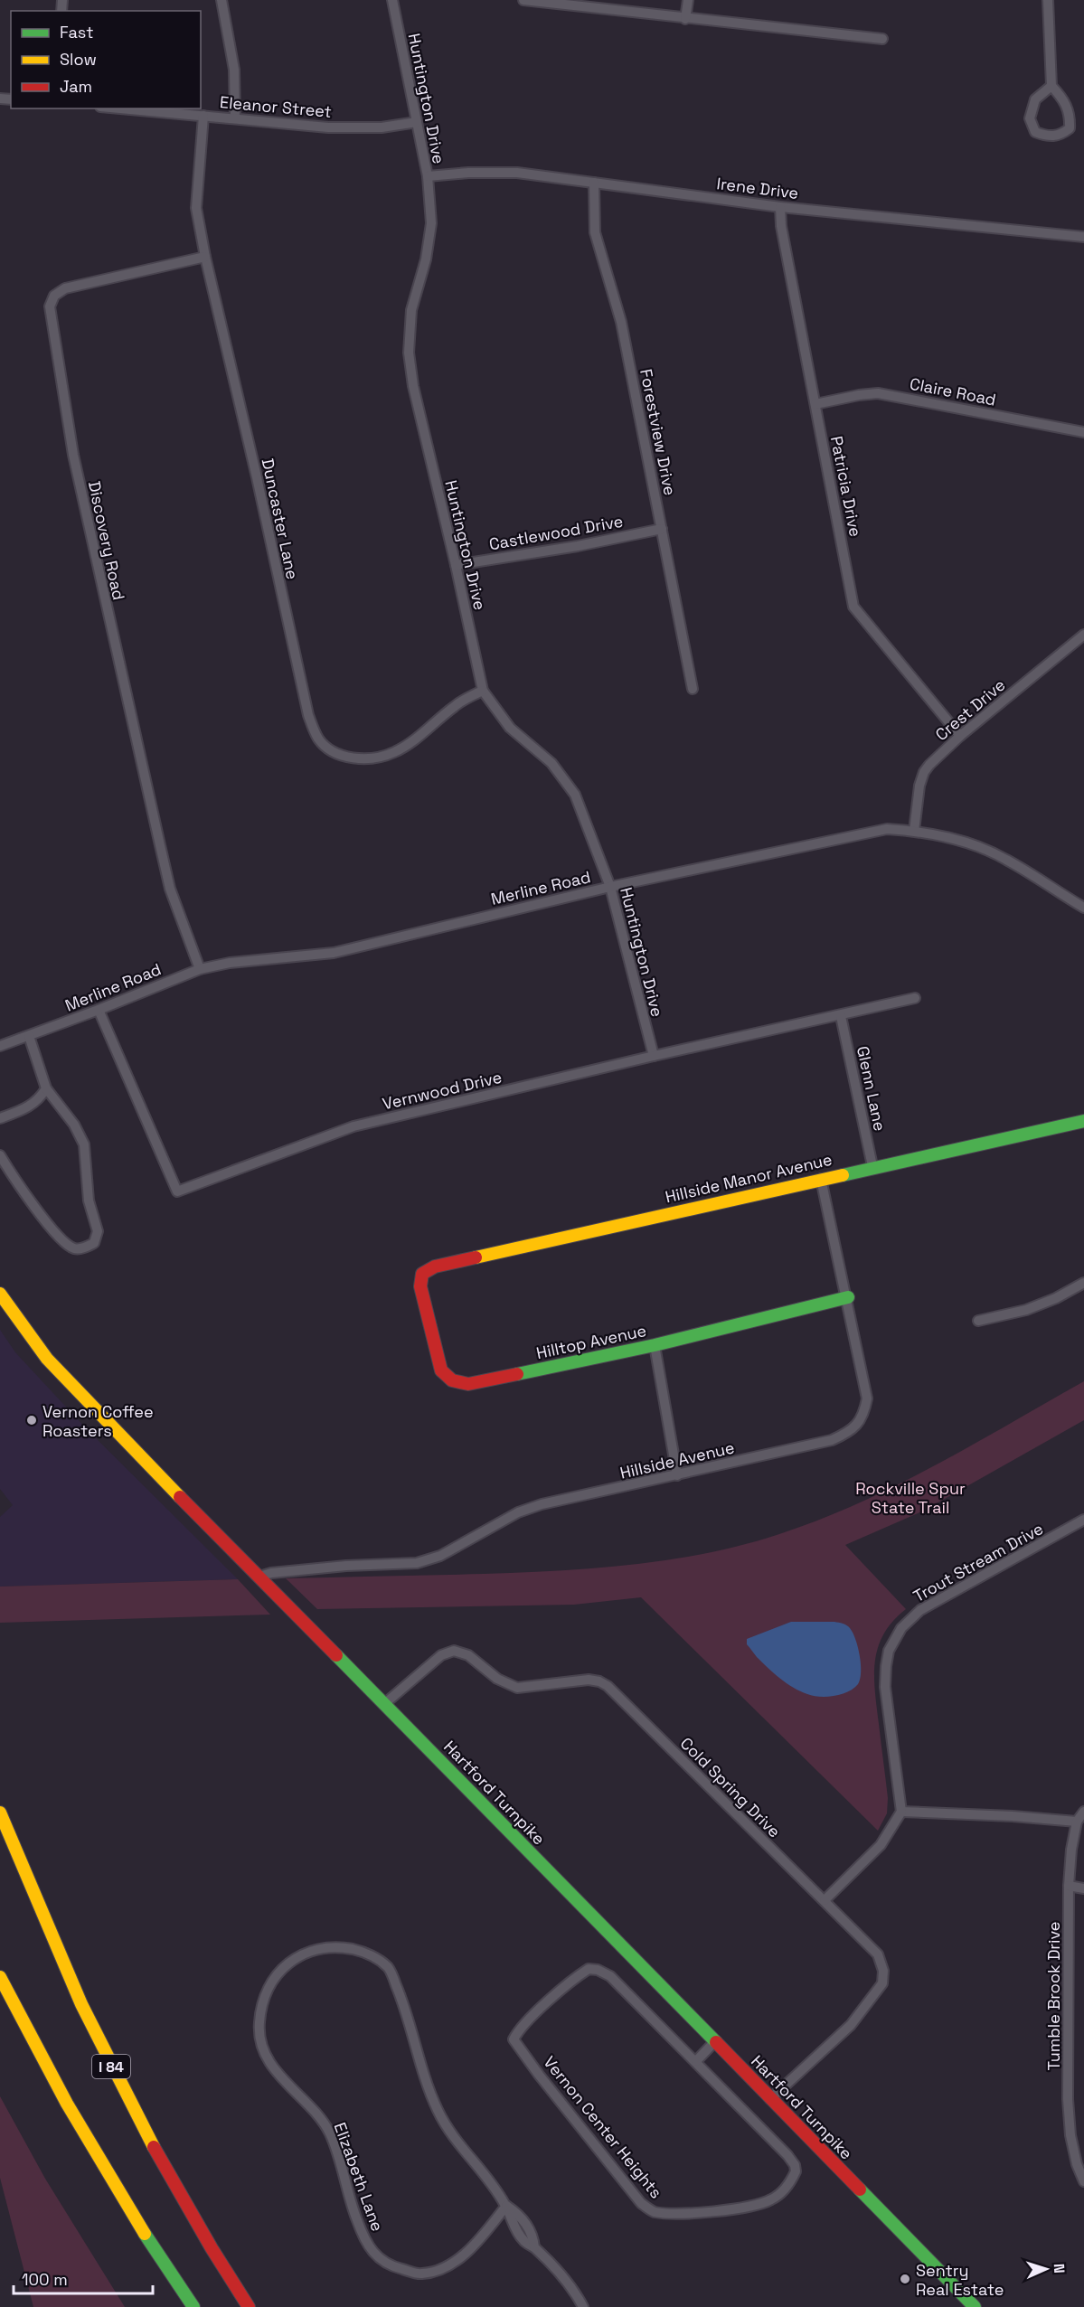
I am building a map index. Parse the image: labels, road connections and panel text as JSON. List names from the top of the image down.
{
  "streets": {
    "main road": [
      "Hillside Manor Avenue",
      "Hilltop Avenue",
      "Hartford Turnpike",
      "I 84"
    ],
    "street": [
      "Huntington Drive",
      "Eleanor Street",
      "Irene Drive",
      "Claire Road",
      "Forestview Drive",
      "Patricia Drive",
      "Duncaster Lane",
      "Castlewood Drive",
      "Discovery Road",
      "Crest Drive",
      "Merline Road",
      "Glenn Lane",
      "Vernwood Drive",
      "Hillside Avenue",
      "Trout Stream Drive",
      "Cold Spring Drive",
      "Tumble Brook Drive",
      "Vernon Center Heights",
      "Elizabeth Lane"
    ]
  },
  "crossings": [
    ["Huntington Drive", "Eleanor Street"],
    ["Huntington Drive", "Irene Drive"],
    ["Huntington Drive", "Duncaster Lane"],
    ["Huntington Drive", "Castlewood Drive"],
    ["Huntington Drive", "Merline Road"],
    ["Huntington Drive", "Vernwood Drive"],
    ["Eleanor Street", "Duncaster Lane"],
    ["Irene Drive", "Forestview Drive"],
    ["Irene Drive", "Patricia Drive"],
    ["Claire Road", "Patricia Drive"],
    ["Forestview Drive", "Castlewood Drive"],
    ["Patricia Drive", "Crest Drive"],
    ["Duncaster Lane", "Discovery Road"],
    ["Discovery Road", "Merline Road"],
    ["Crest Drive", "Merline Road"],
    ["Merline Road", "Vernwood Drive"],
    ["Glenn Lane", "Vernwood Drive"],
    ["Glenn Lane", "Hillside Manor Avenue"],
    ["Hillside Manor Avenue", "Hilltop Avenue"],
    ["Hillside Manor Avenue", "Hillside Avenue"],
    ["Hilltop Avenue", "Hillside Avenue"],
    ["Hillside Avenue", "Hartford Turnpike"],
    ["Cold Spring Drive", "Hartford Turnpike"]
  ],
  "parks": ["Rockville Spur State Trail"],
  "places": ["Vernon Coffee Roasters", "Sentry Real Estate"],
  "legend": ["Fast", "Slow", "Jam"],
  "scale_bar": "100 m",
  "north": "right"
}
